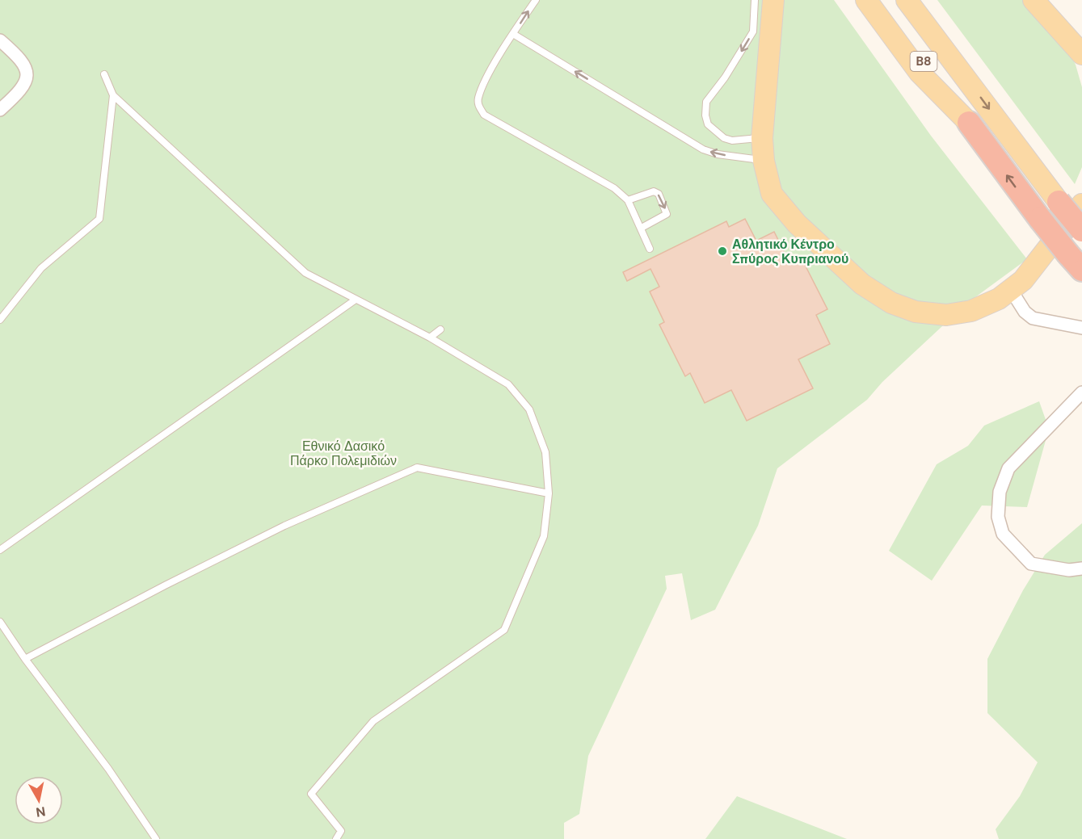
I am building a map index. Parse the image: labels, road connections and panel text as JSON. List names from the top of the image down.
{
  "streets": {
    "highway": ["B8"]
  },
  "parks": ["Εθνικό Δασικό Πάρκο Πολεμιδιών"],
  "places": ["Αθλητικό Κέντρο Σπύρος Κυπριανού"],
  "north": "bottom"
}
